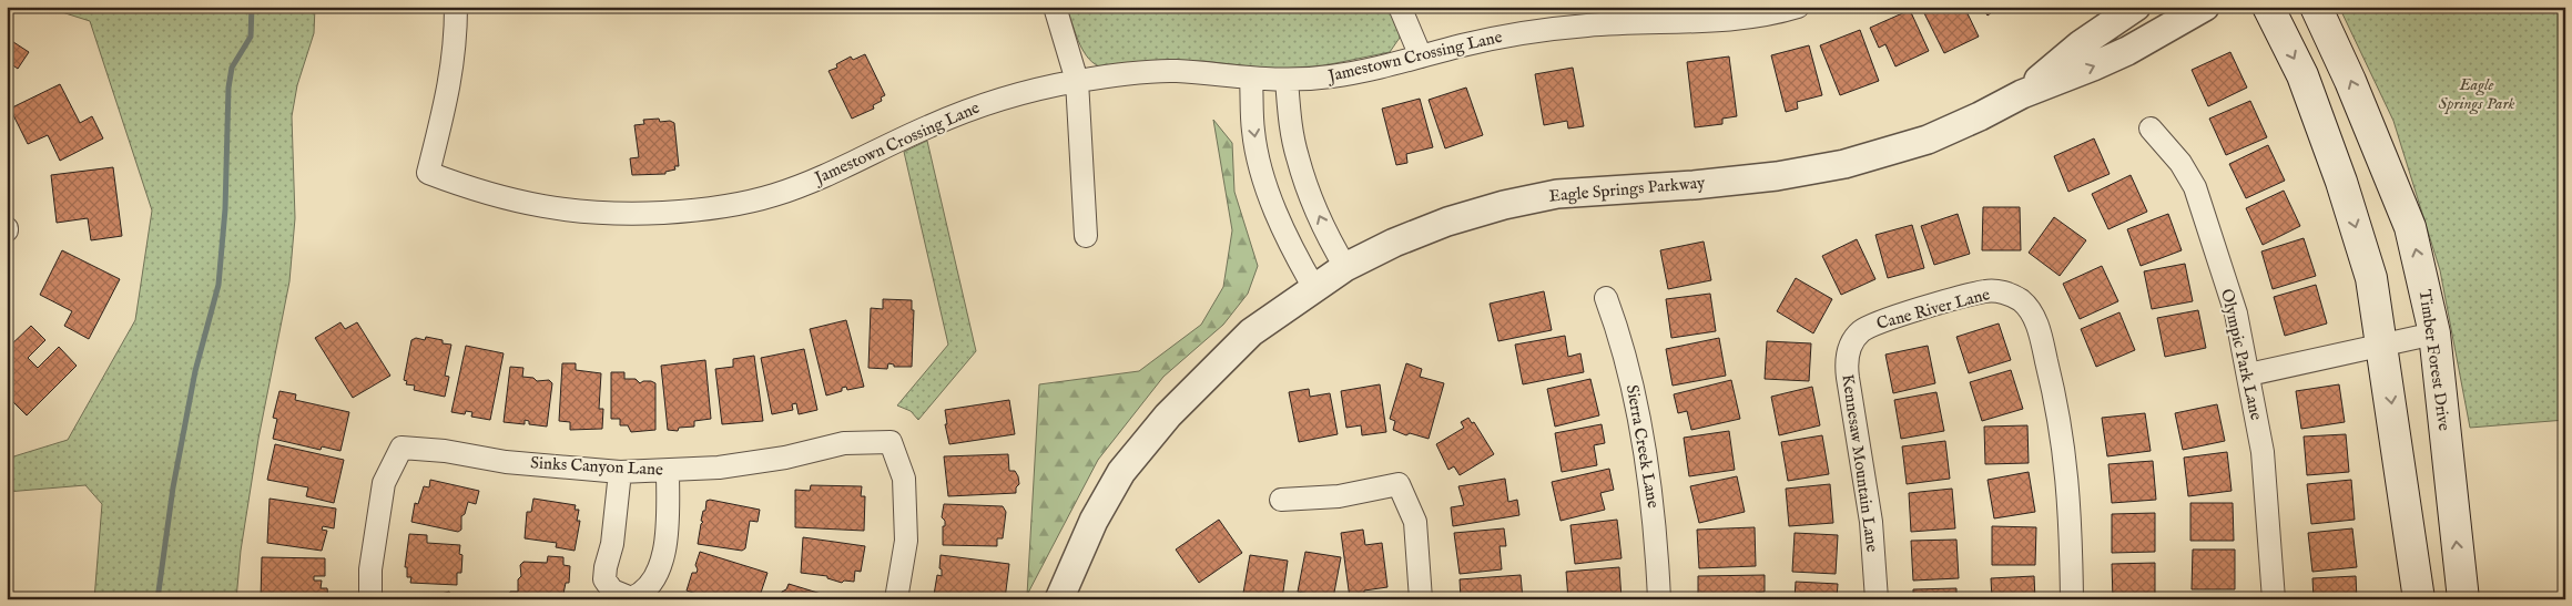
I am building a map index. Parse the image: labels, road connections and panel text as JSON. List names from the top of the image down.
{
  "streets": {
    "main road": ["Timber Forest Drive"],
    "street": [
      "Jamestown Crossing Lane",
      "Eagle Springs Parkway",
      "Cane River Lane",
      "Olympic Park Lane",
      "Sierra Creek Lane",
      "Kennesaw Mountain Lane",
      "Sinks Canyon Lane"
    ]
  },
  "crossings": [
    ["Cane River Lane", "Kennesaw Mountain Lane"]
  ],
  "parks": ["Eagle Springs Park"]
}
